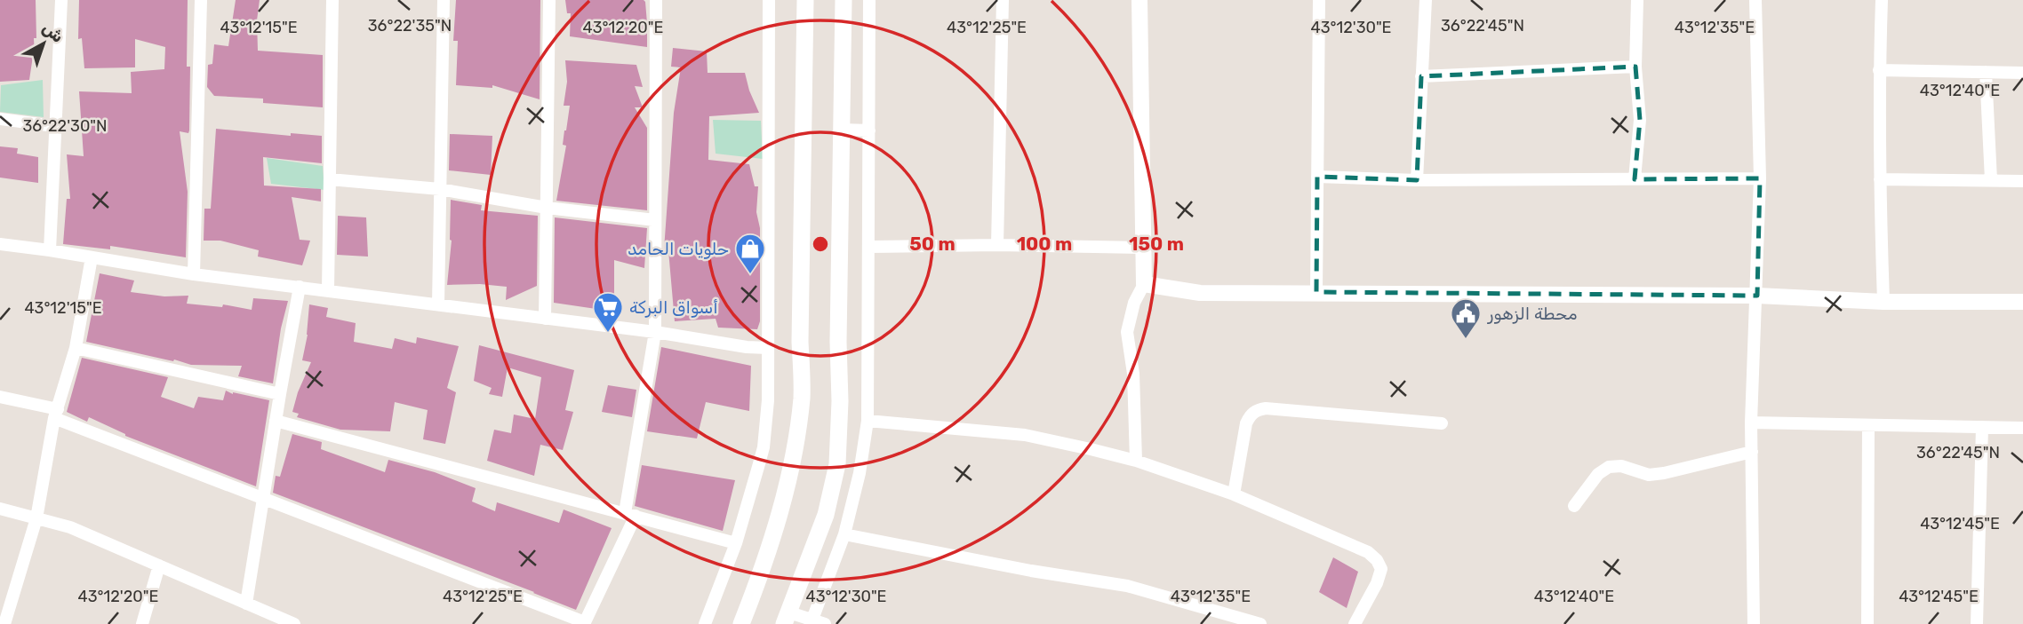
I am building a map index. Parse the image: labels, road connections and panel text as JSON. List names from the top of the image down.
{
  "places": {
    "shop": ["حلويات الحامد"],
    "supermarket": ["أسواق البركة"],
    "public building": ["محطة الزهور"]
  },
  "north": "top right",
  "coordinates": [
    "36°22'35\"N",
    "36°22'45\"N",
    "43°12'15\"E",
    "43°12'20\"E",
    "43°12'25\"E",
    "43°12'30\"E",
    "43°12'35\"E",
    "43°12'40\"E",
    "36°22'30\"N",
    "43°12'45\"E"
  ],
  "rings": ["50 m", "100 m", "150 m"]
}
